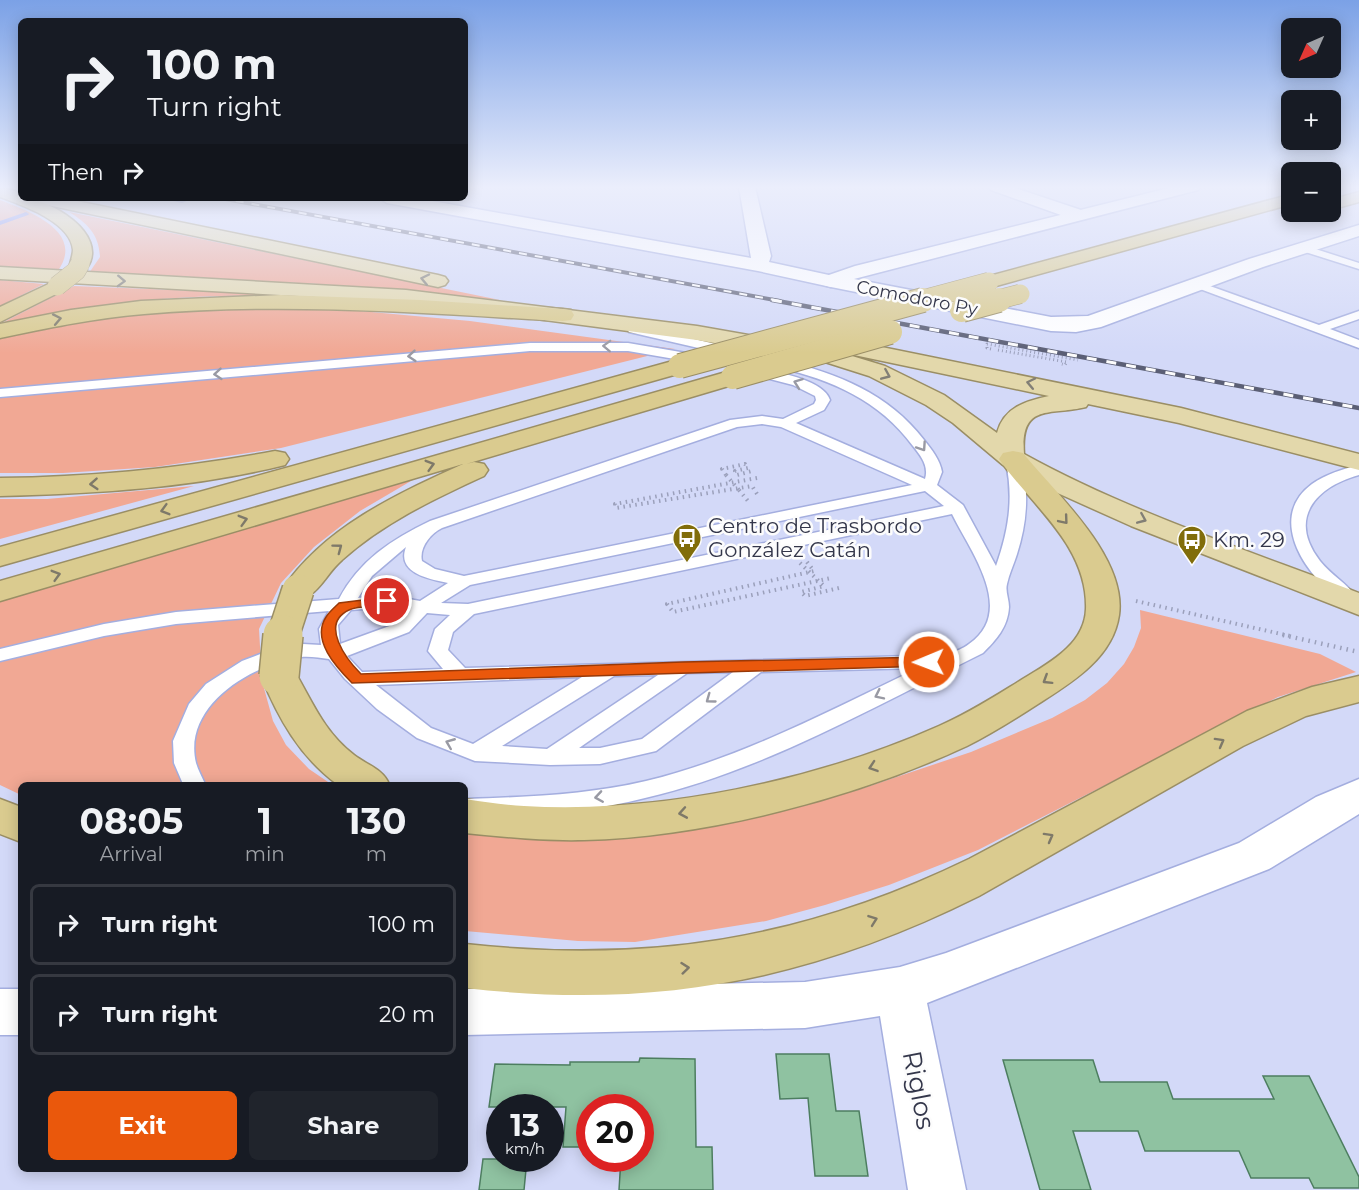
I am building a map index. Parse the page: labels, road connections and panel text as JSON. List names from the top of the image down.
{
  "streets": {
    "street": ["Comodoro Py", "Riglos"]
  },
  "places": {
    "bus stop": ["Centro de Trasbordo González Catán", "Km. 29"]
  },
  "north": "bottom left",
  "page": {
    "map_buttons": ["+", "−"],
    "turn": ["100 m", "Turn right"],
    "then": "Then",
    "eta": [
      "08:05",
      "Arrival",
      "1",
      "min",
      "130",
      "m"
    ],
    "list": [
      {
        "name": "Turn right",
        "value": "100 m"
      },
      {
        "name": "Turn right",
        "value": "20 m"
      }
    ],
    "buttons": ["Exit", "Share"],
    "speed": "13 km/h",
    "limit": "20"
  }
}
